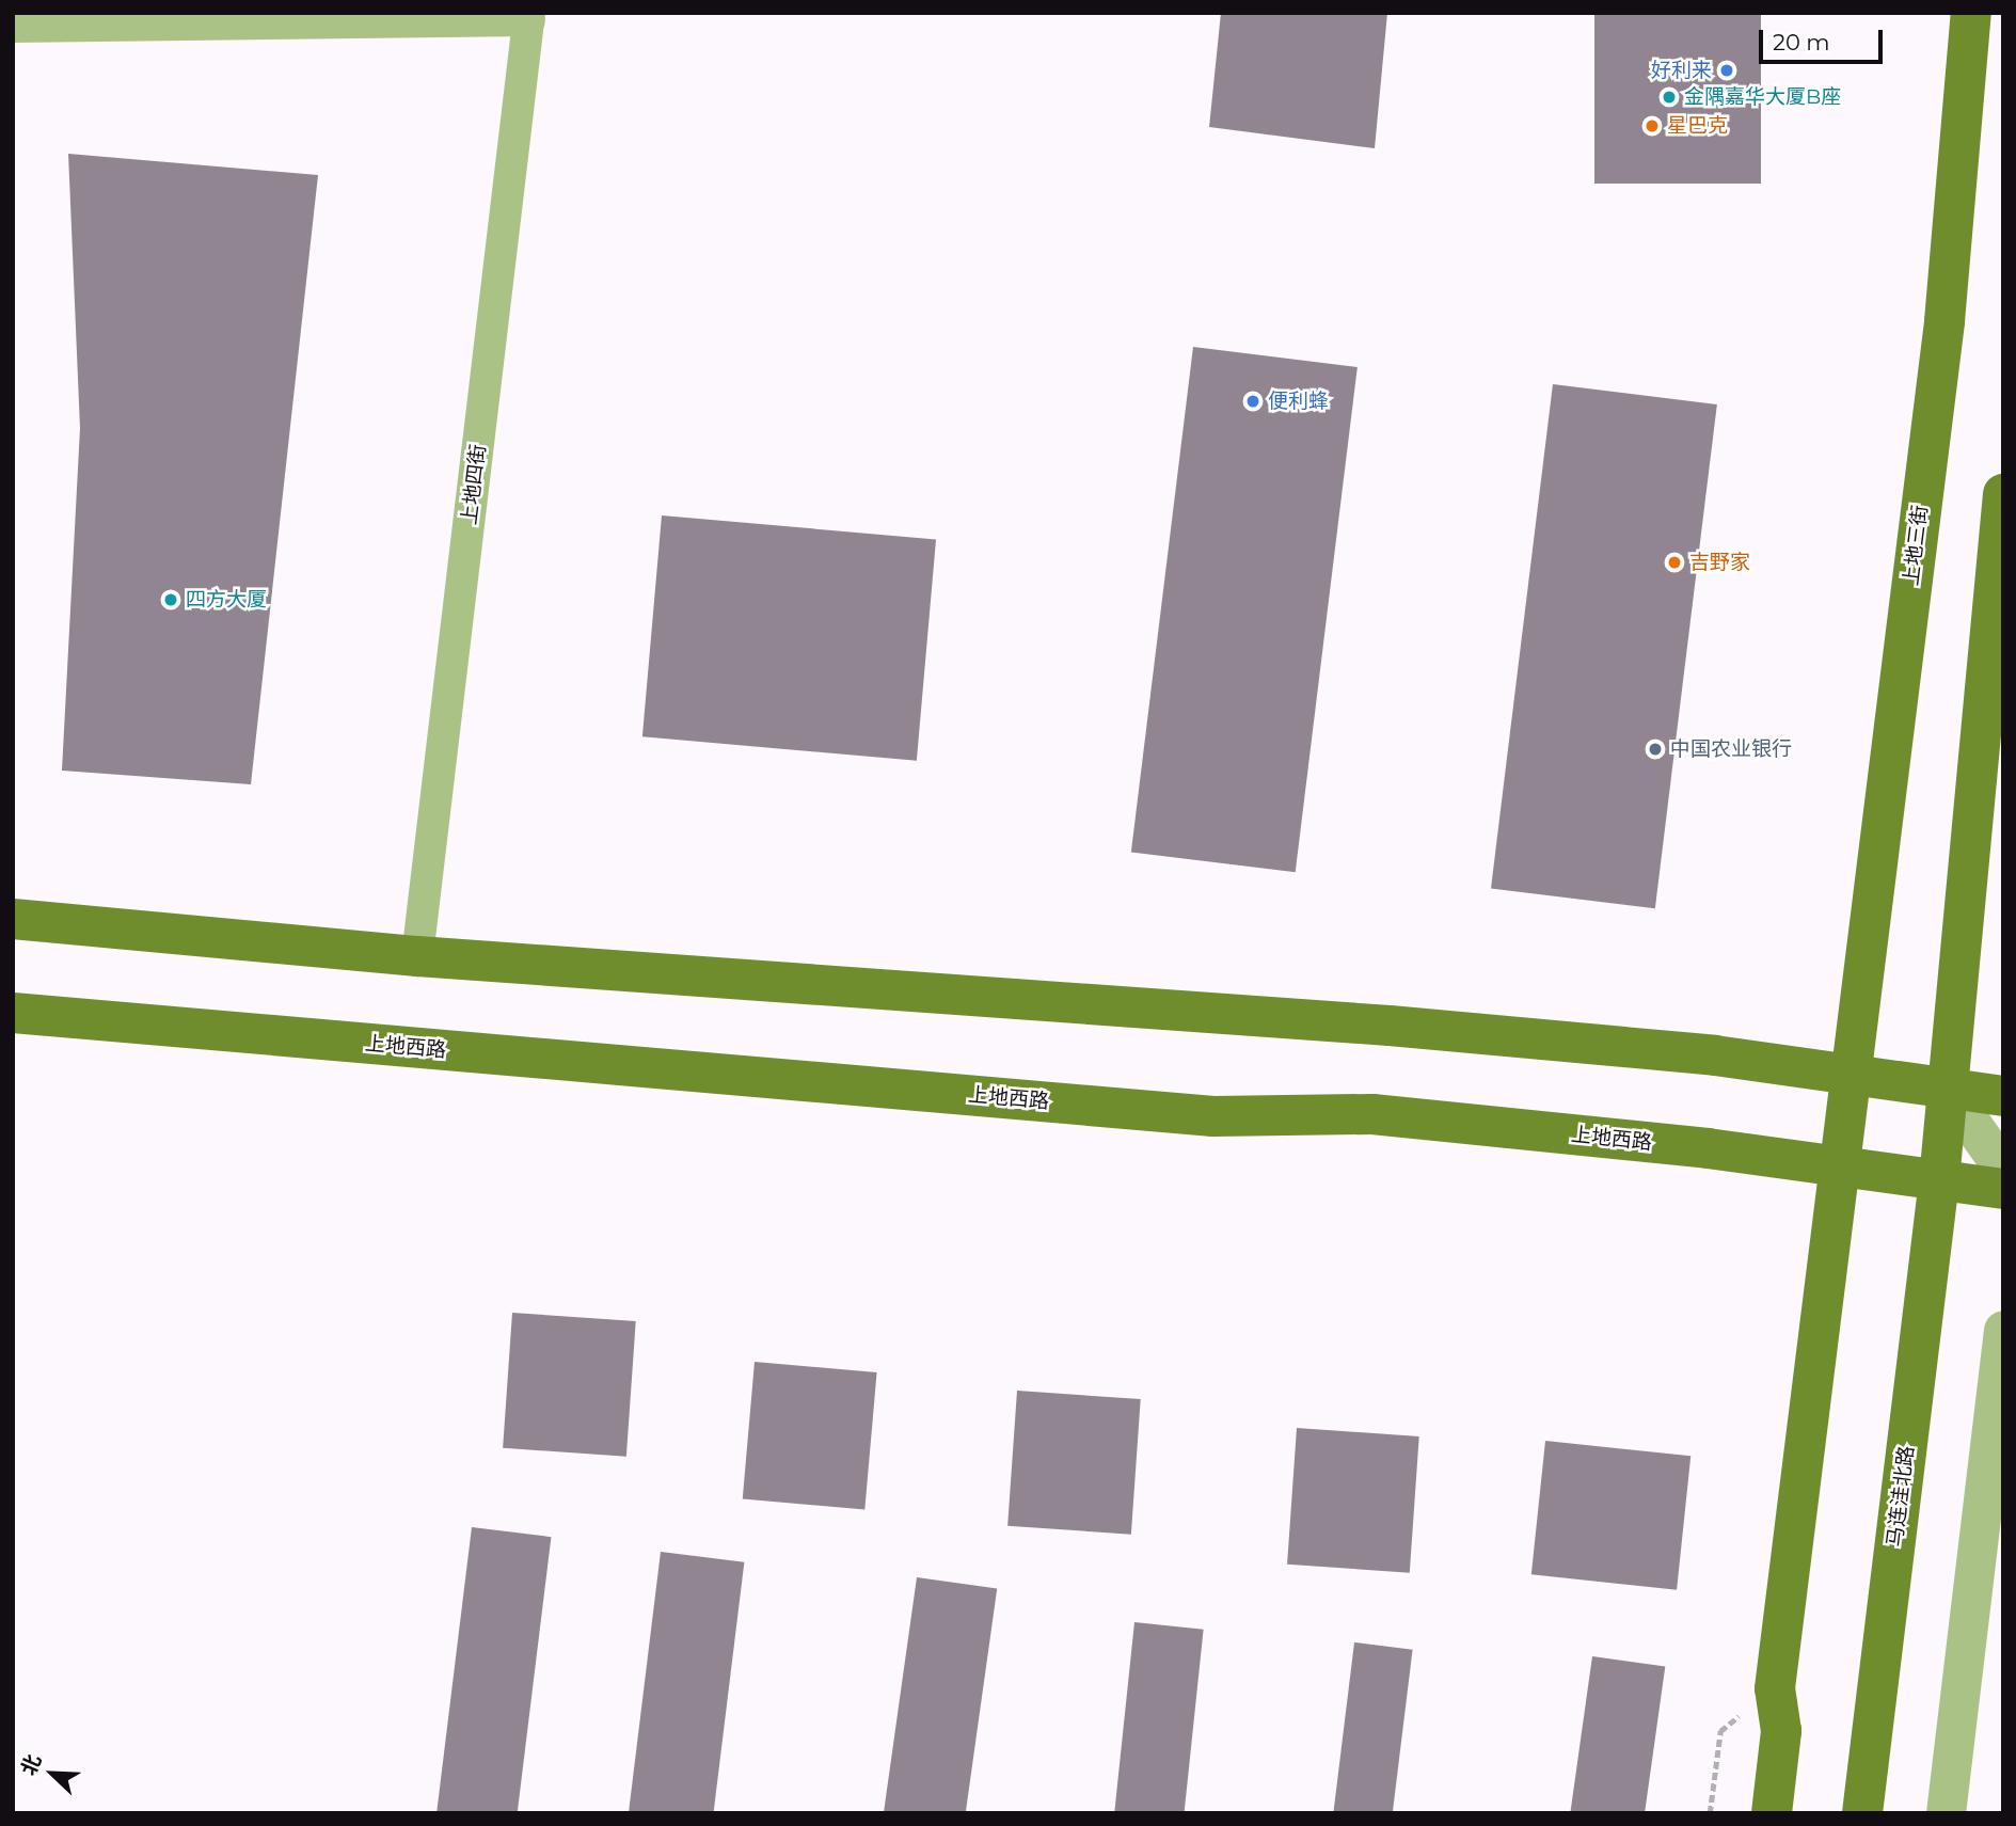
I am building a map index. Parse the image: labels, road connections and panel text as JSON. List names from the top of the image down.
{
  "streets": {
    "main road": ["上地三街", "上地西路", "马连洼北路"],
    "street": ["上地四街"]
  },
  "crossings": [
    ["上地三街", "上地西路"],
    ["上地西路", "马连洼北路"]
  ],
  "places": [
    "好利来",
    "金隅嘉华大厦B座",
    "星巴克",
    "便利蜂",
    "吉野家",
    "四方大厦",
    "中国农业银行"
  ],
  "scale_bar": "20 m",
  "north": "top left"
}
